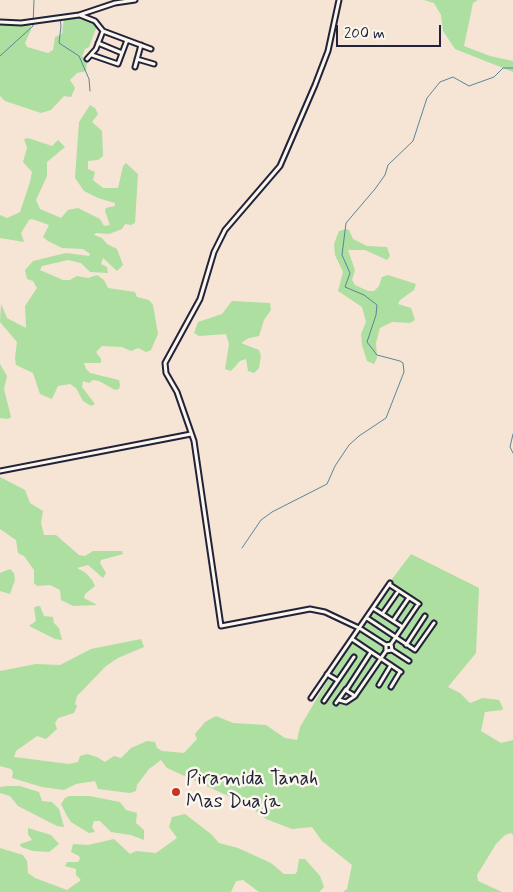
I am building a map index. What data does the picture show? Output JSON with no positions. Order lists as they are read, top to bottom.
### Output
{
  "places": ["Piramida Tanah Mas Duaja"],
  "scale_bar": "200 m"
}
